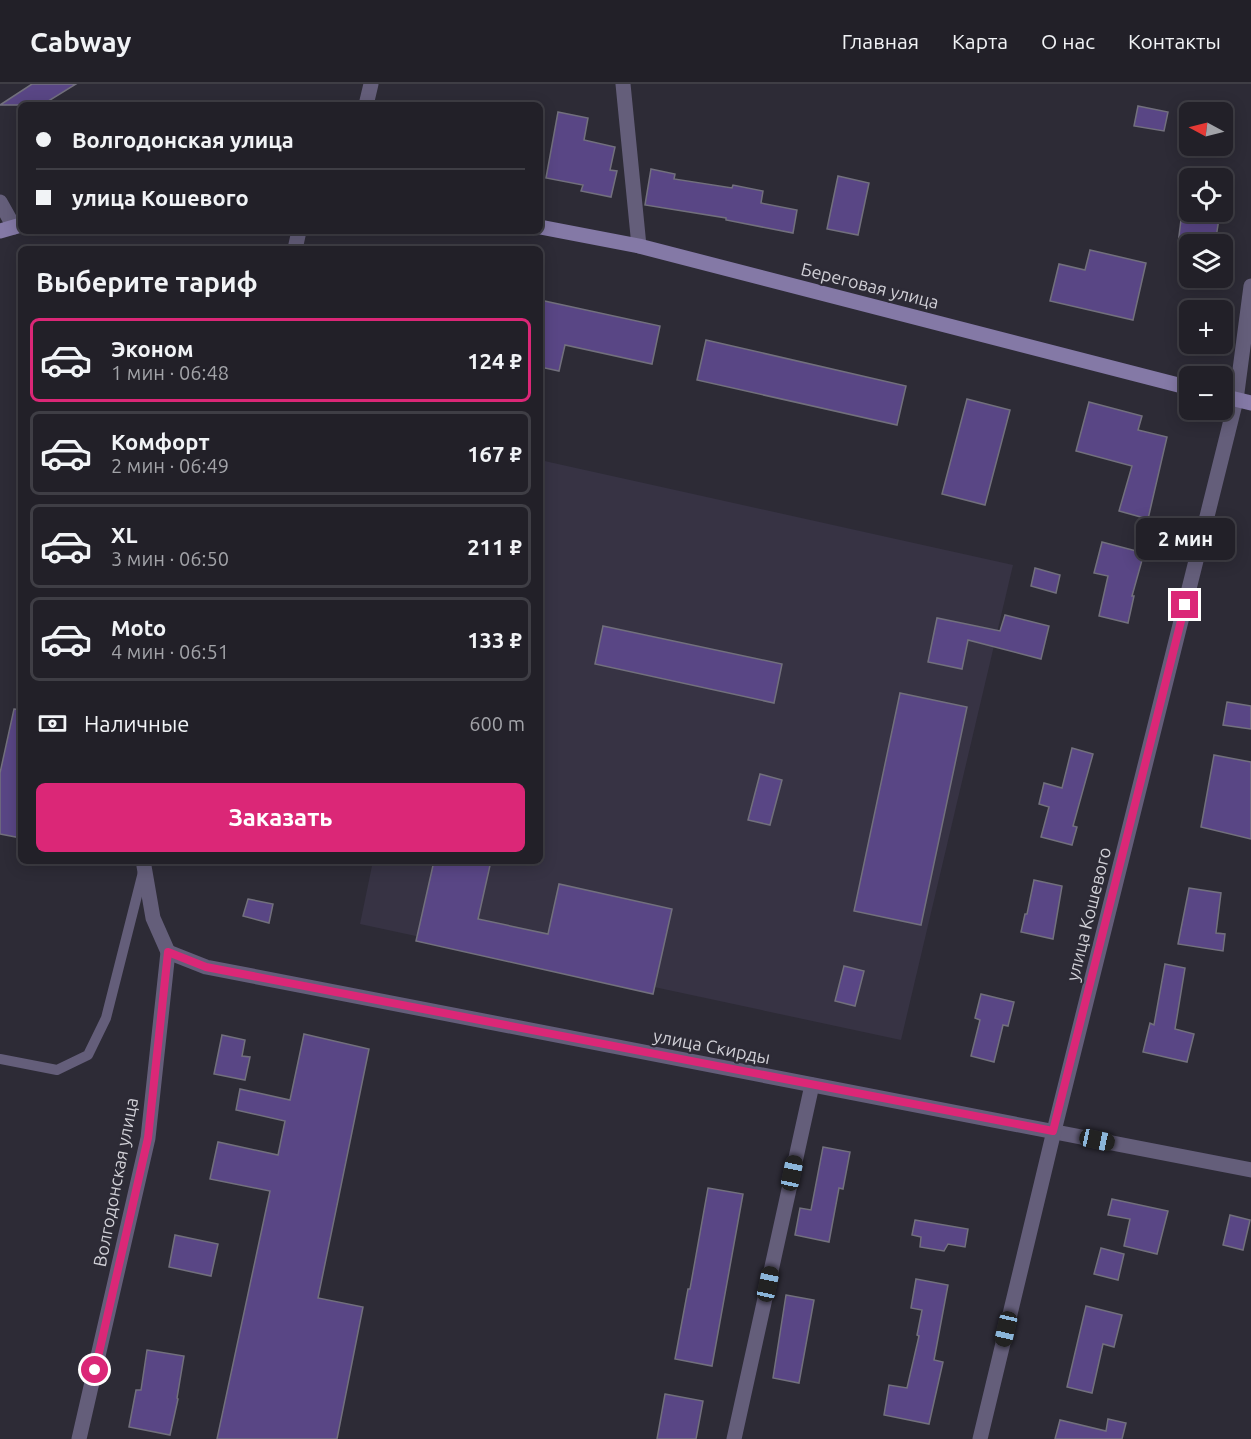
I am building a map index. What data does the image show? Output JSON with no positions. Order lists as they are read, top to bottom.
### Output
{
  "streets": {
    "main road": ["Береговая улица"],
    "street": ["улица Кошевого", "улица Скирды", "Волгодонская улица"]
  },
  "crossings": [
    ["улица Кошевого", "улица Скирды"],
    ["улица Скирды", "Волгодонская улица"]
  ],
  "north": "left",
  "page": {
    "header": "Cabway",
    "nav": [
      "Главная",
      "Карта",
      "О нас",
      "Контакты"
    ],
    "map_buttons": ["+", "−"],
    "banner": ["Волгодонская улица", "улица Кошевого"],
    "heading": "Выберите тариф",
    "list": [
      {
        "name": "Эконом",
        "note": "1 мин · 06:48",
        "value": "124 ₽"
      },
      {
        "name": "Комфорт",
        "note": "2 мин · 06:49",
        "value": "167 ₽"
      },
      {
        "name": "XL",
        "note": "3 мин · 06:50",
        "value": "211 ₽"
      },
      {
        "name": "Moto",
        "note": "4 мин · 06:51",
        "value": "133 ₽"
      }
    ],
    "bubble": "2 мин",
    "pay": ["Наличные", "600 m"],
    "buttons": "Заказать"
  }
}
